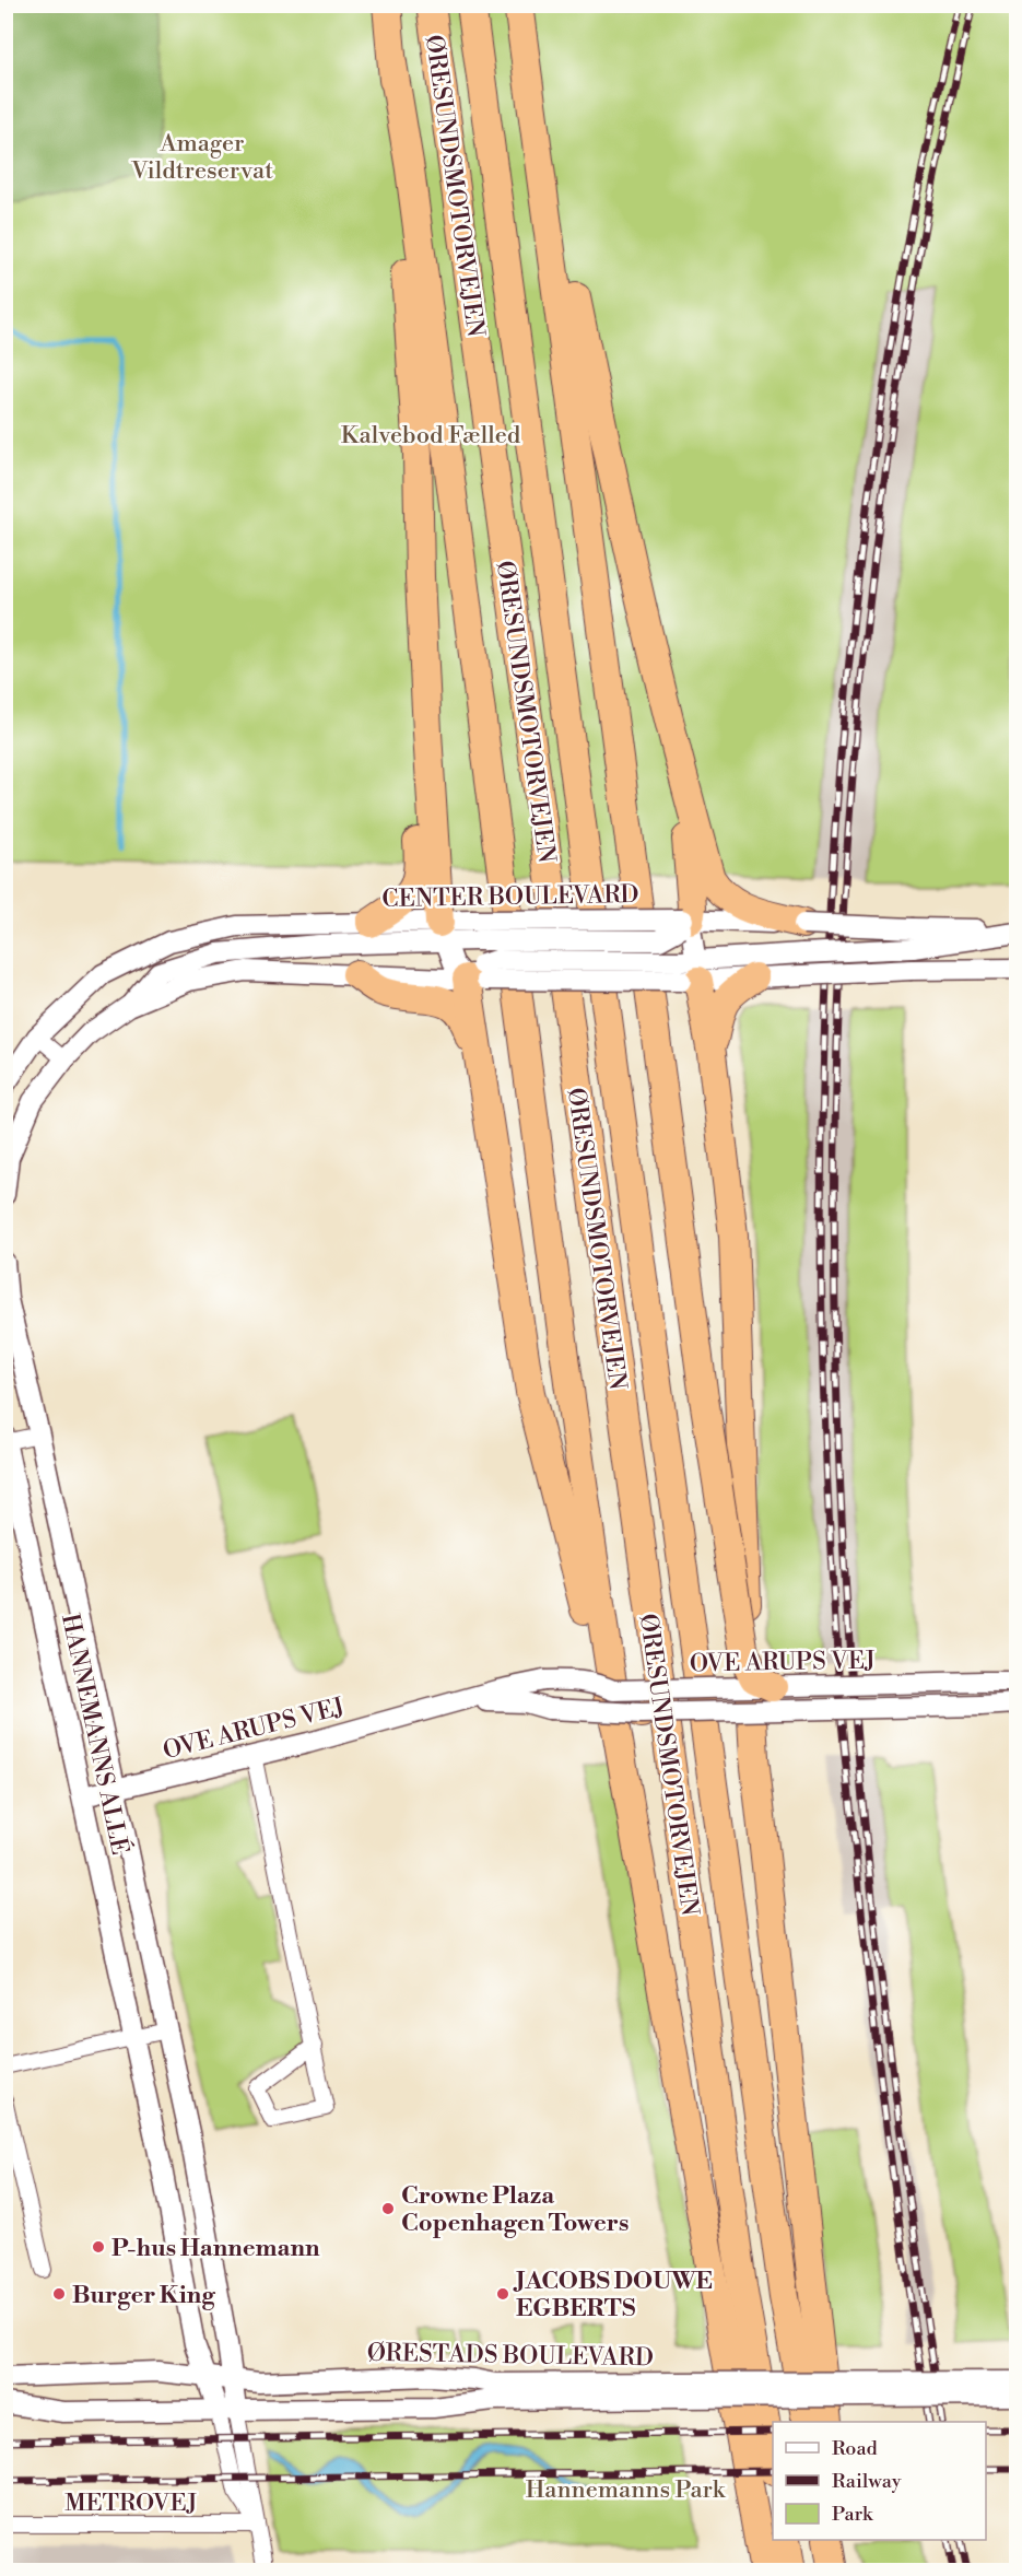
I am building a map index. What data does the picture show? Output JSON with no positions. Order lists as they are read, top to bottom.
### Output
{
  "streets": {
    "highway": ["ØRESUNDSMOTORVEJEN"],
    "street": [
      "CENTER BOULEVARD",
      "OVE ARUPS VEJ",
      "HANNEMANNS ALLÉ",
      "ØRESTADS BOULEVARD",
      "METROVEJ"
    ]
  },
  "crossings": [
    ["OVE ARUPS VEJ", "HANNEMANNS ALLÉ"],
    ["HANNEMANNS ALLÉ", "ØRESTADS BOULEVARD"],
    ["HANNEMANNS ALLÉ", "METROVEJ"]
  ],
  "parks": ["Amager Vildtreservat", "Kalvebod Fælled", "Hannemanns Park"],
  "places": [
    "Crowne Plaza Copenhagen Towers",
    "P-hus Hannemann",
    "Burger King",
    "JACOBS DOUWE EGBERTS"
  ],
  "legend": ["Road", "Railway", "Park"]
}
